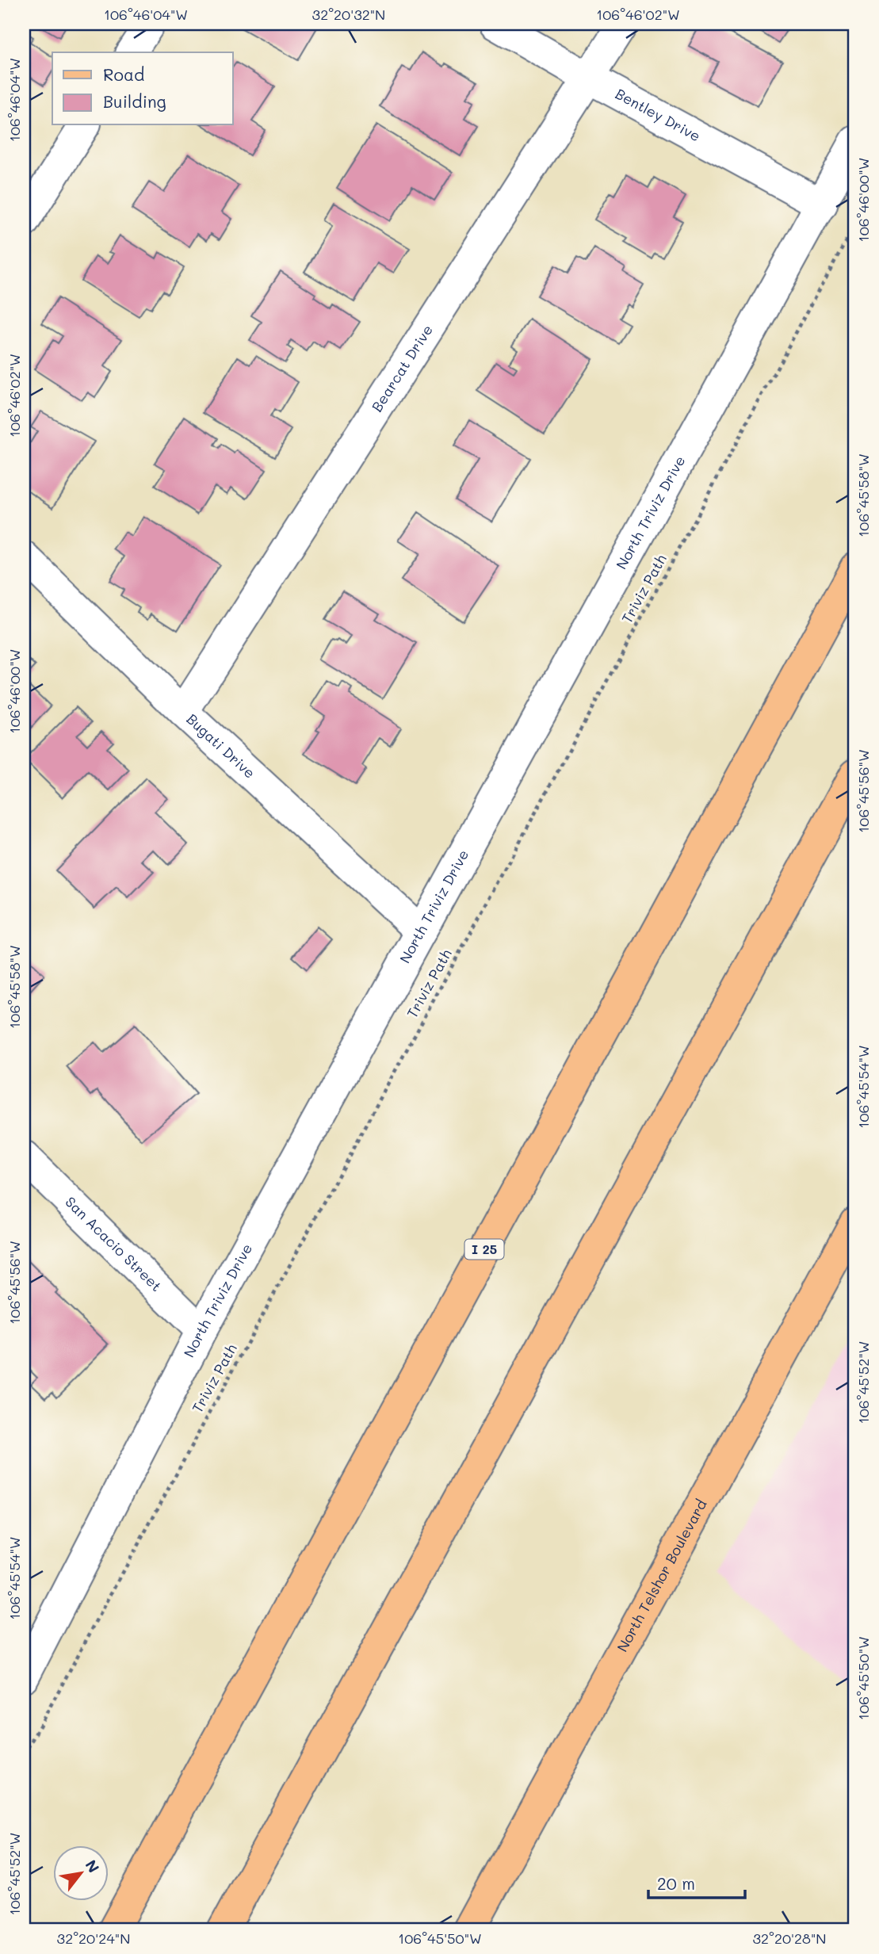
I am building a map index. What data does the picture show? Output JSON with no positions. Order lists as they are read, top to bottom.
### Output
{
  "streets": {
    "main road": ["I 25", "North Telshor Boulevard"],
    "street": [
      "Bentley Drive",
      "Bearcat Drive",
      "North Triviz Drive",
      "Bugati Drive",
      "San Acacio Street"
    ],
    "path": ["Triviz Path"]
  },
  "crossings": [
    ["Bentley Drive", "Bearcat Drive"],
    ["Bentley Drive", "North Triviz Drive"],
    ["Bearcat Drive", "Bugati Drive"],
    ["North Triviz Drive", "Bugati Drive"],
    ["North Triviz Drive", "San Acacio Street"]
  ],
  "legend": ["Road", "Building"],
  "scale_bar": "20 m",
  "north": "top right",
  "coordinates": [
    "106°46'04\"W",
    "32°20'32\"N",
    "106°46'02\"W",
    "106°46'00\"W",
    "106°45'58\"W",
    "106°45'56\"W",
    "106°45'54\"W",
    "106°45'52\"W",
    "106°45'50\"W",
    "32°20'24\"N",
    "32°20'28\"N"
  ]
}
